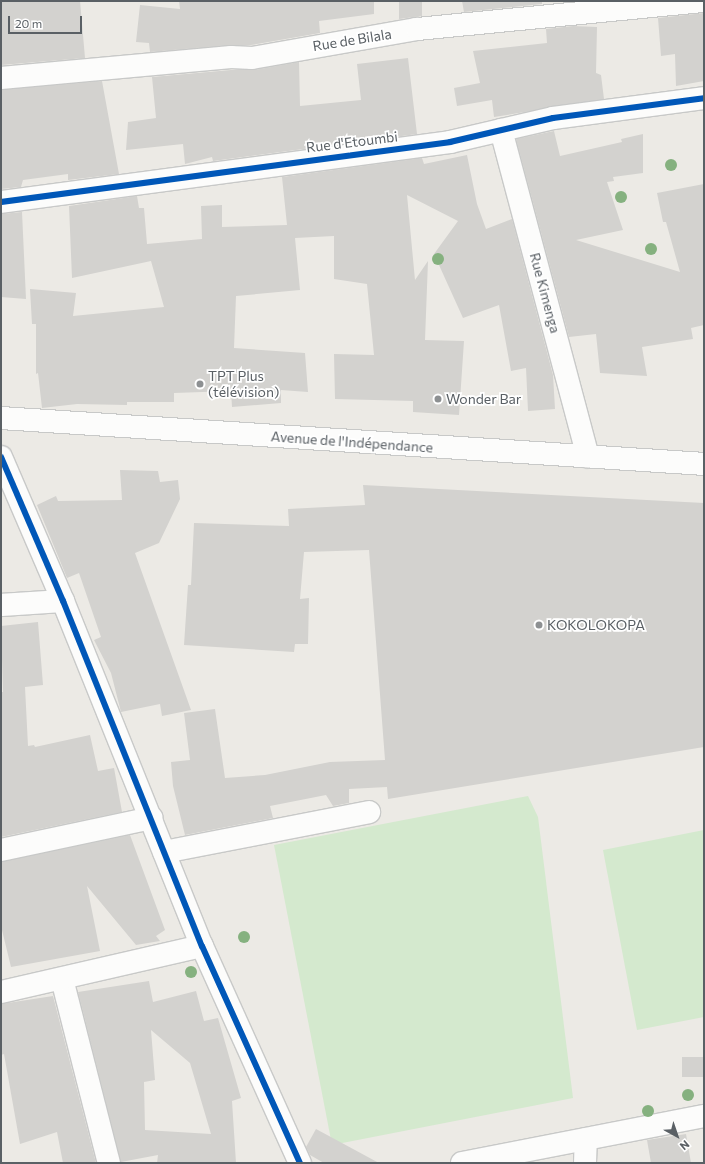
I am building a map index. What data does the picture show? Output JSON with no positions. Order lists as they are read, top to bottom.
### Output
{
  "streets": {
    "street": [
      "Rue de Bilala",
      "Rue d'Etoumbi",
      "Rue Kimenga",
      "Avenue de l'Indépendance"
    ]
  },
  "crossings": [
    ["Rue d'Etoumbi", "Rue Kimenga"],
    ["Rue Kimenga", "Avenue de l'Indépendance"]
  ],
  "places": ["TPT Plus (télévision)", "Wonder Bar", "KOKOLOKOPA"],
  "scale_bar": "20 m",
  "north": "bottom right"
}
